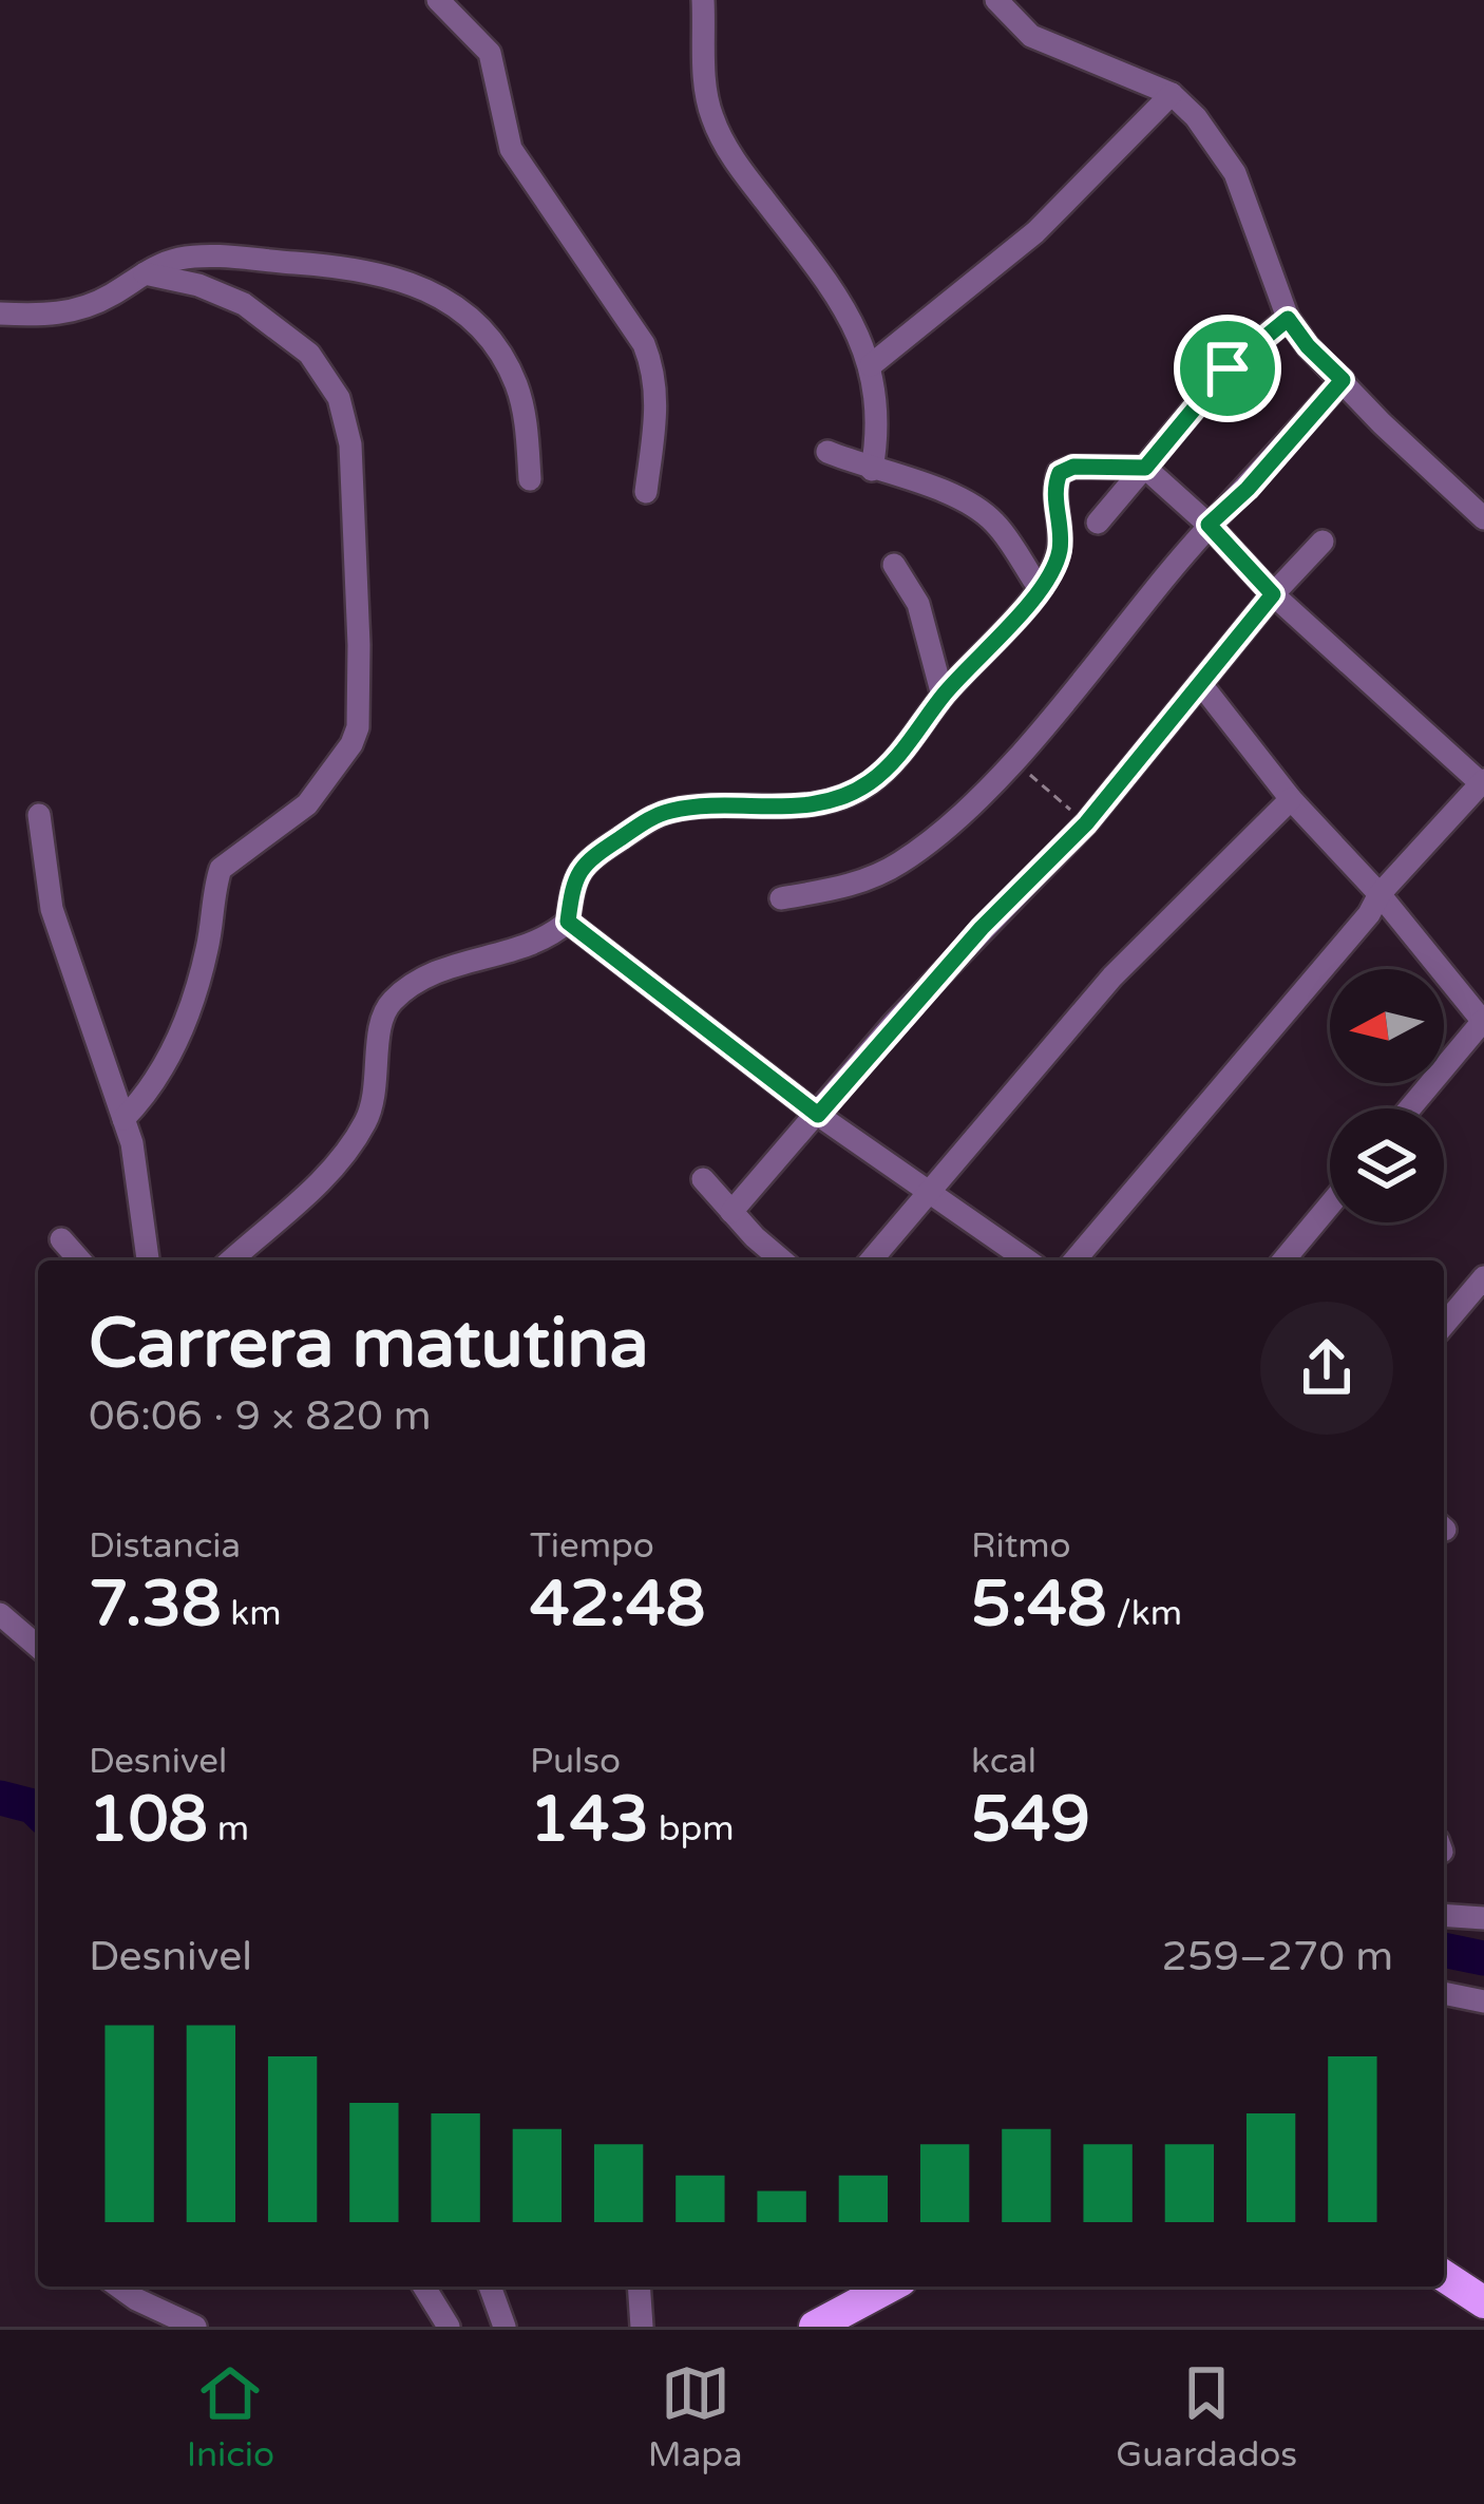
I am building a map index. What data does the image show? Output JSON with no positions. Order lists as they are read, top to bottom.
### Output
{
  "north": "left",
  "page": {
    "heading": ["Carrera matutina", "06:06 · 9 × 820 m"],
    "stats": [
      ["Distancia", "7.38 km"],
      ["Tiempo", "42:48"],
      ["Ritmo", "5:48 /km"],
      ["Desnivel", "108 m"],
      ["Pulso", "143 bpm"],
      ["kcal", "549"]
    ],
    "chart": ["Desnivel", "259–270 m"],
    "tabs": ["Inicio", "Mapa", "Guardados"]
  }
}
